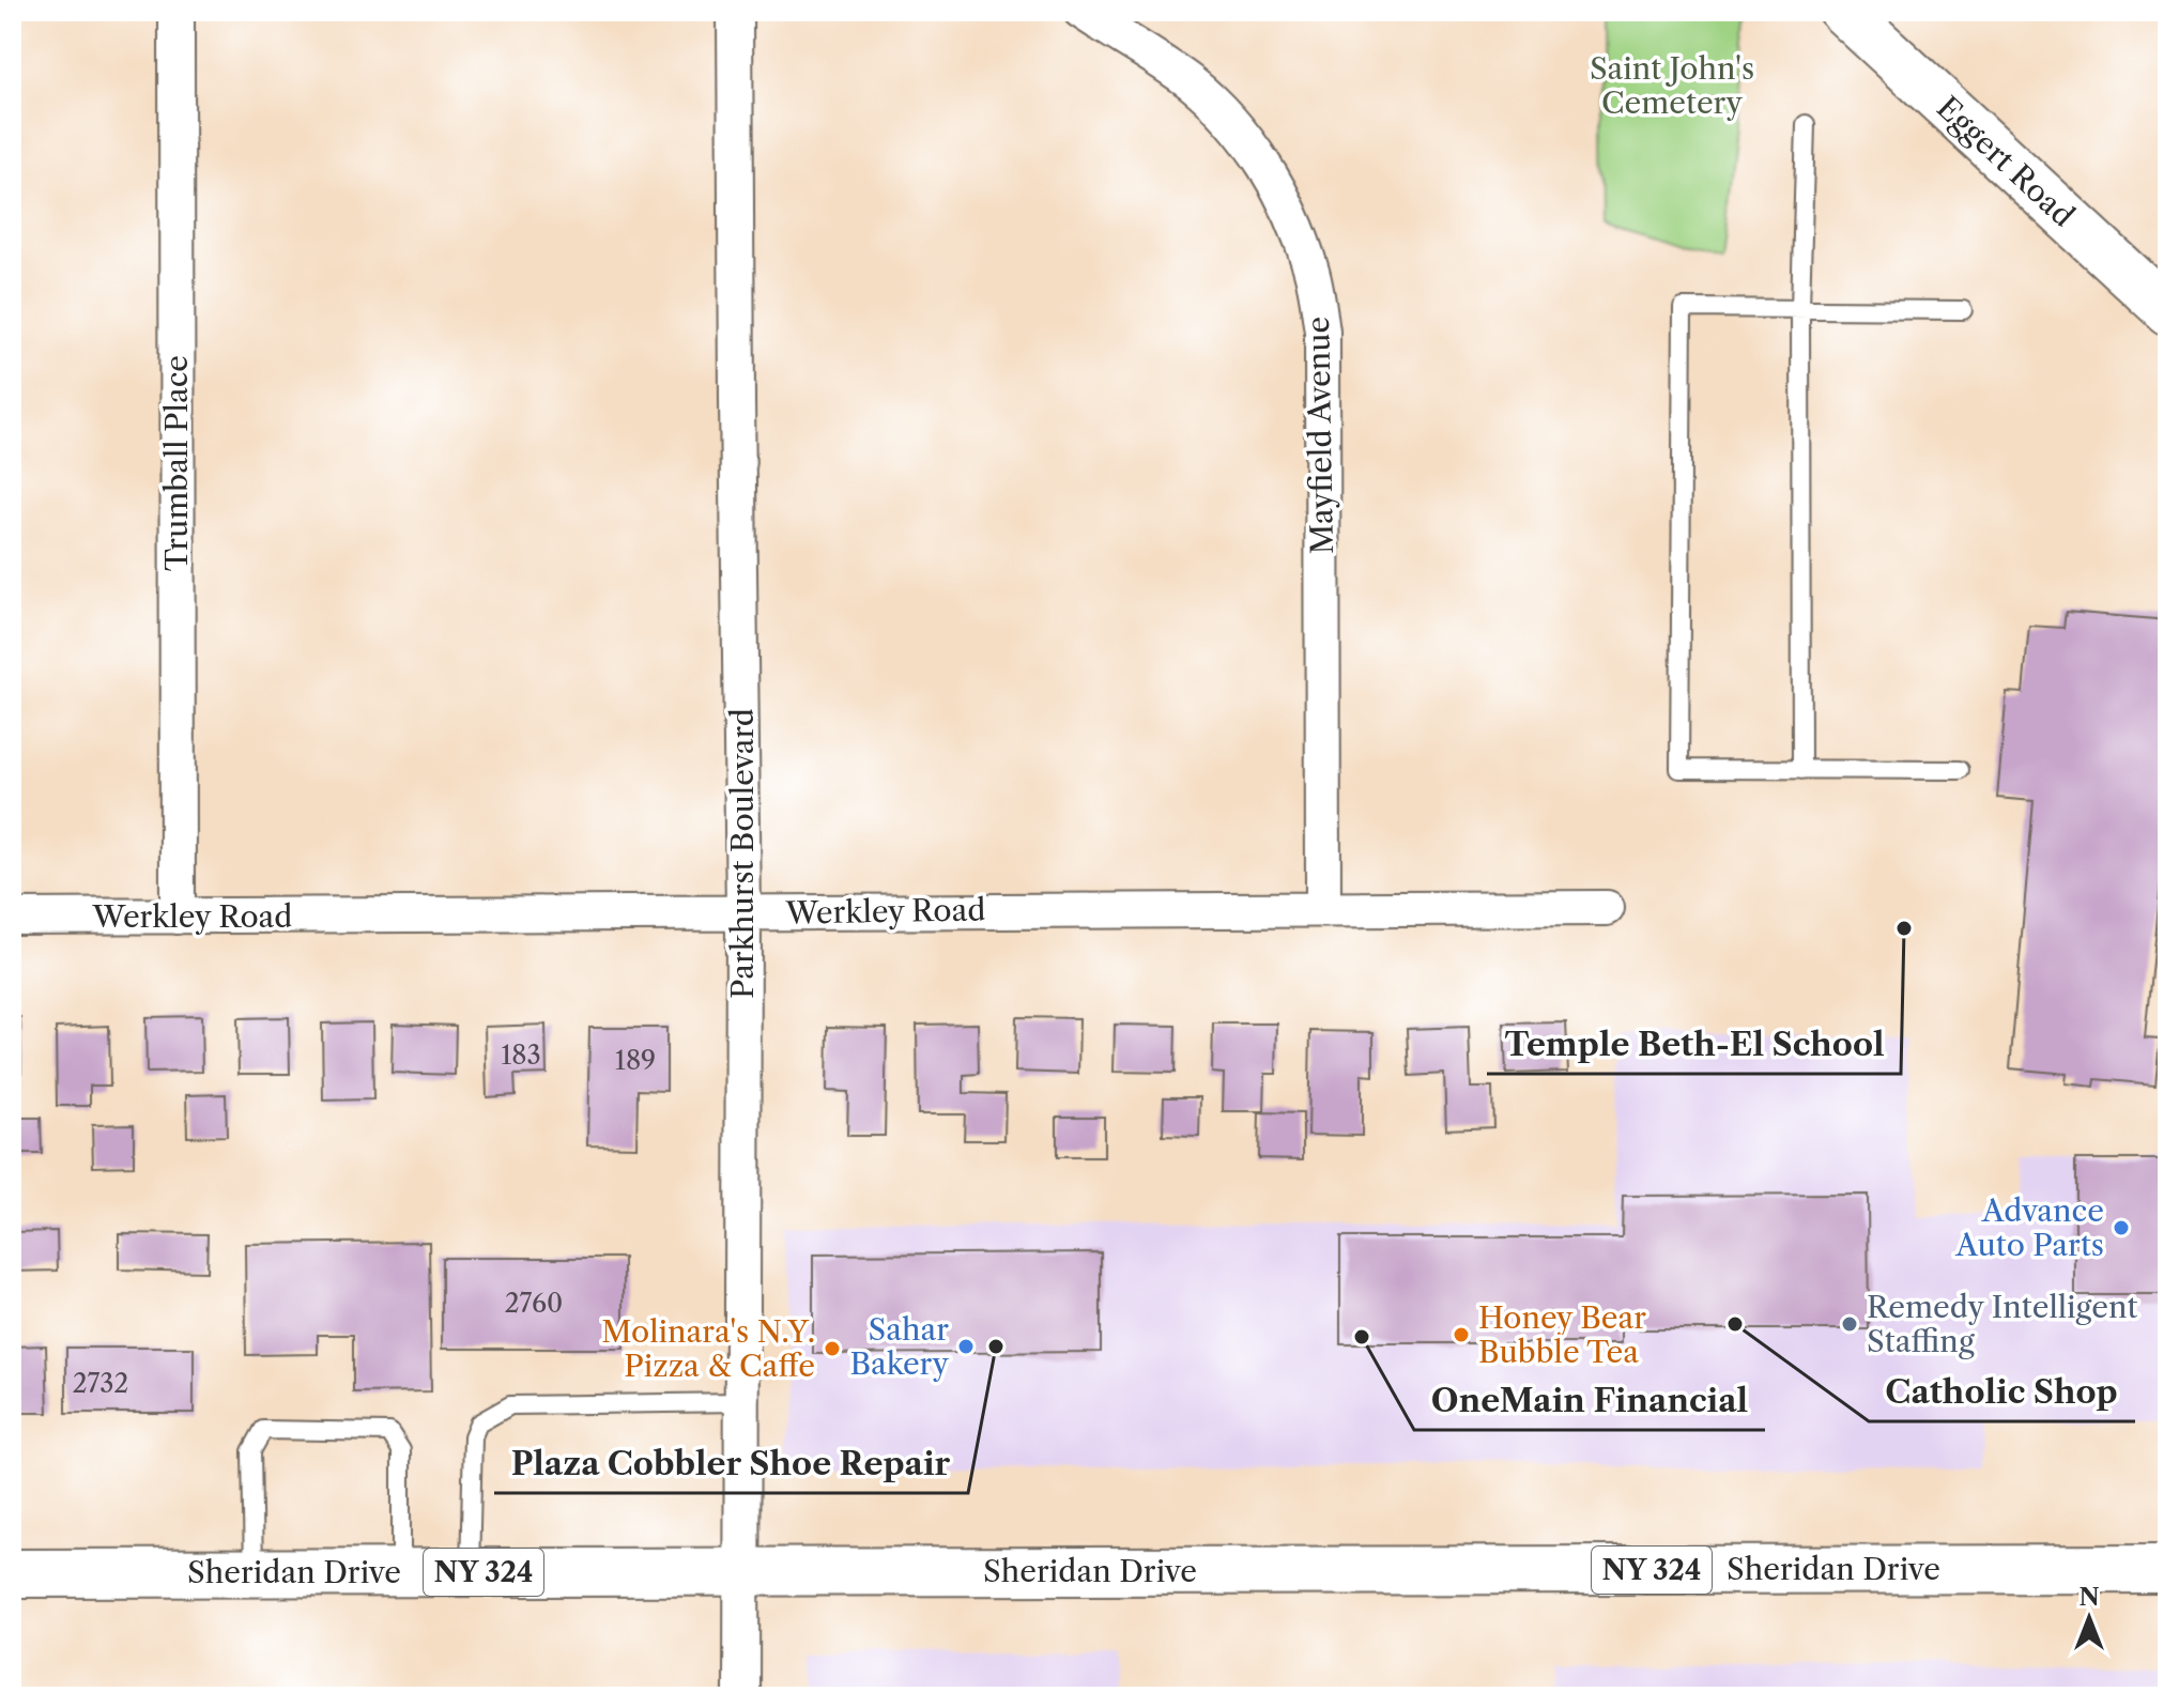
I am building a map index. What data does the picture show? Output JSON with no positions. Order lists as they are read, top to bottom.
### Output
{
  "streets": {
    "main road": ["Eggert Road", "Sheridan Drive", "NY 324"],
    "street": [
      "Mayfield Avenue",
      "Trumball Place",
      "Parkhurst Boulevard",
      "Werkley Road"
    ]
  },
  "crossings": [
    ["Mayfield Avenue", "Werkley Road"],
    ["Trumball Place", "Werkley Road"],
    ["Parkhurst Boulevard", "Werkley Road"],
    ["Parkhurst Boulevard", "Sheridan Drive"]
  ],
  "parks": ["Saint John's Cemetery"],
  "places": [
    "Temple Beth-El School",
    "Advance Auto Parts",
    "Catholic Shop",
    "Remedy Intelligent Staffing",
    "Honey Bear Bubble Tea",
    "OneMain Financial",
    "Sahar Bakery",
    "Plaza Cobbler Shoe Repair",
    "Molinara's N.Y. Pizza & Caffe"
  ],
  "house_numbers": [
    "183",
    "189",
    "2760",
    "2732"
  ],
  "north": "top"
}
